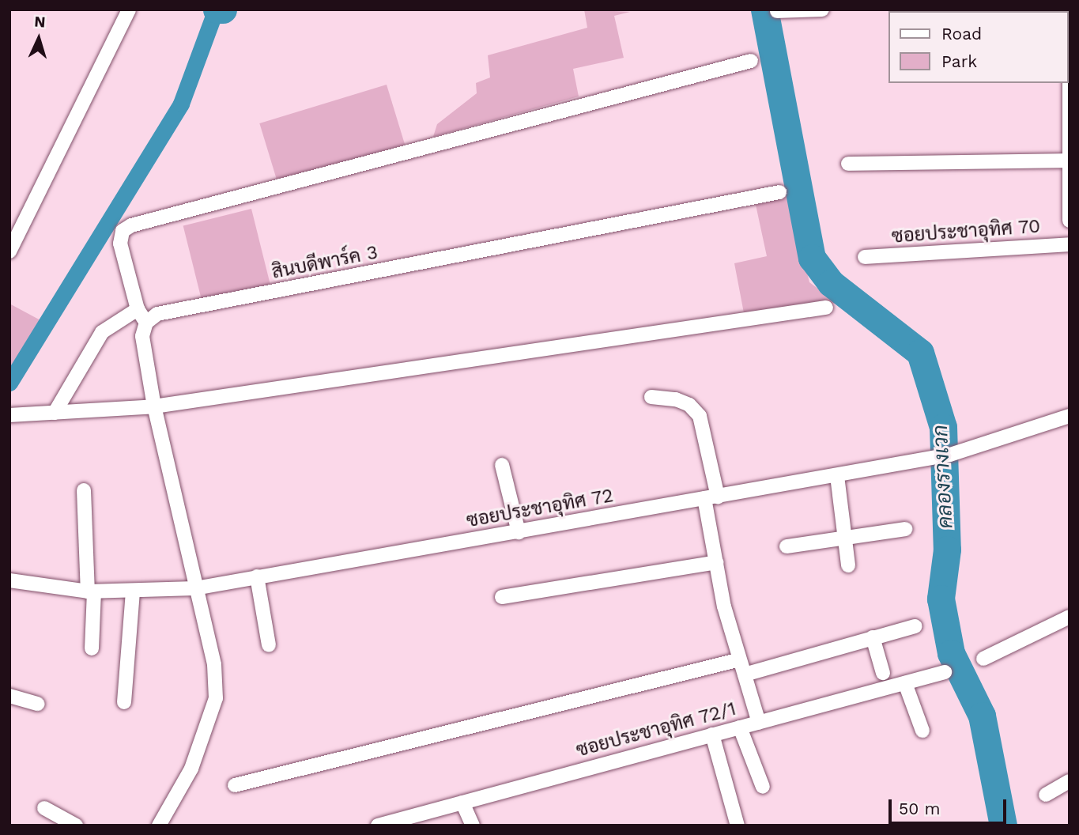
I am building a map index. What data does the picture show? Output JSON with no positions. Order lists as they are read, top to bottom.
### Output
{
  "streets": {
    "street": [
      "ซอยประชาอุทิศ 70",
      "สินบดีพาร์ค 3",
      "ซอยประชาอุทิศ 72",
      "ซอยประชาอุทิศ 72/1"
    ]
  },
  "water": ["คลองรางเวก"],
  "legend": ["Road", "Park"],
  "scale_bar": "50 m",
  "north": "top"
}
